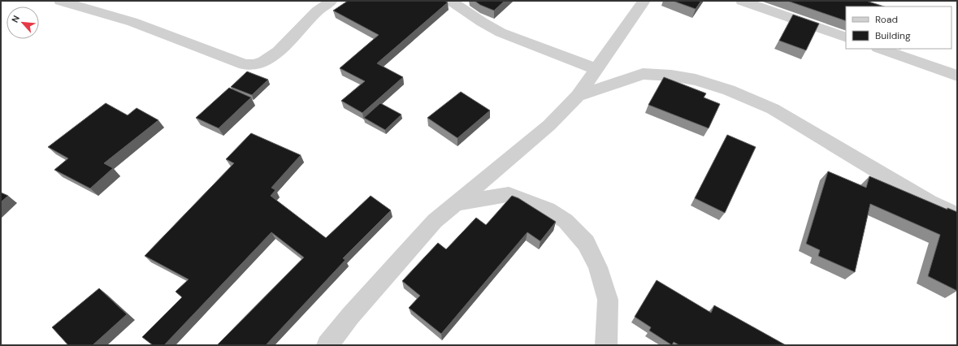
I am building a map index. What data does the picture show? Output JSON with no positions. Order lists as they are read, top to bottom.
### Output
{
  "legend": ["Road", "Building"],
  "north": "top left"
}
